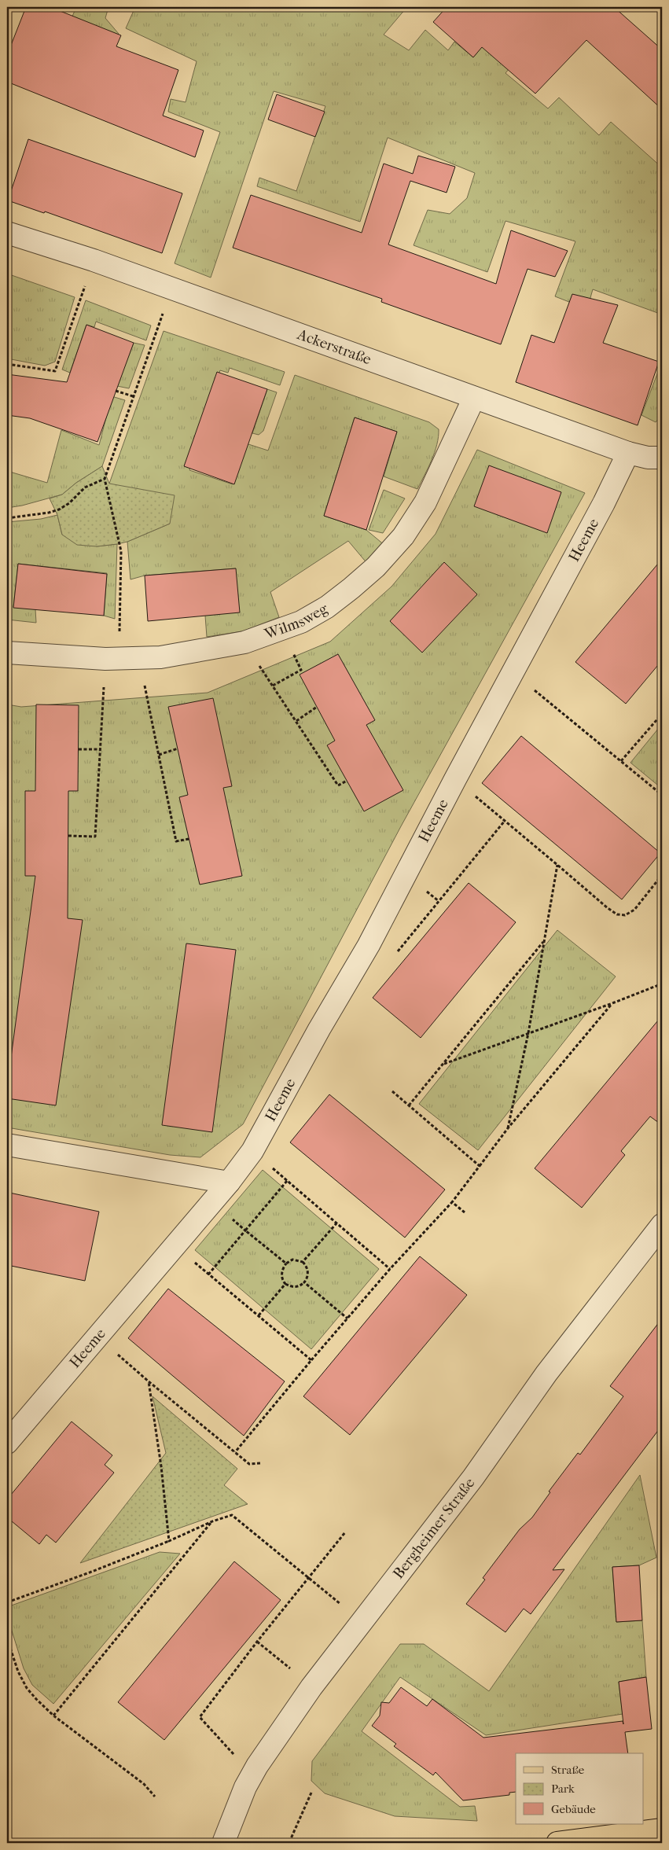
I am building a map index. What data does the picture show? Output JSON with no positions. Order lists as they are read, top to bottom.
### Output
{
  "streets": {
    "street": [
      "Ackerstraße",
      "Heeme",
      "Wilmsweg",
      "Bergheimer Straße"
    ]
  },
  "crossings": [
    ["Ackerstraße", "Heeme"],
    ["Ackerstraße", "Wilmsweg"]
  ],
  "legend": ["Straße", "Park", "Gebäude"]
}
